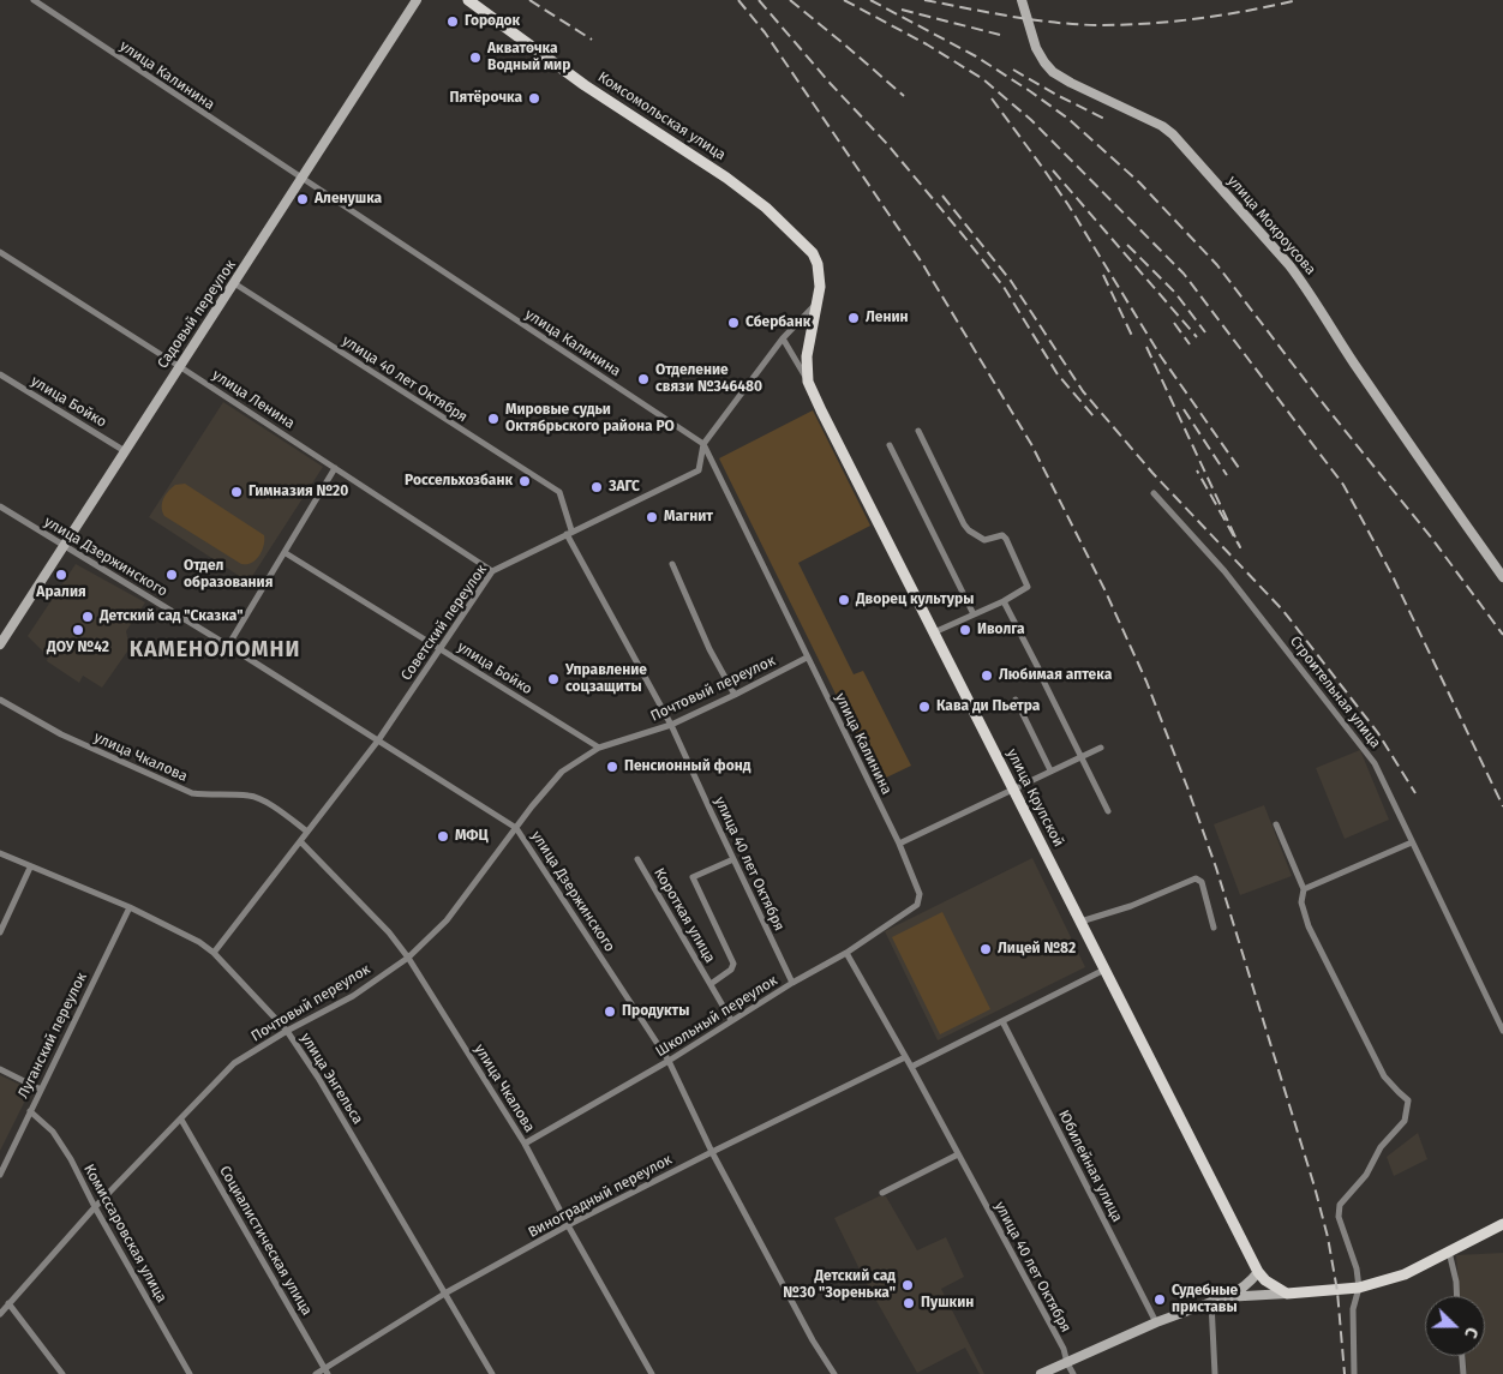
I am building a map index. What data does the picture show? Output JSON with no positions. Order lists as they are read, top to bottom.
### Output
{
  "streets": {
    "main road": ["Комсомольская улица", "улица Крупской"],
    "street": [
      "улица Калинина",
      "улица Мокроусова",
      "Садовый переулок",
      "улица 40 лет Октября",
      "улица Ленина",
      "улица Бойко",
      "улица Дзержинского",
      "Советский переулок",
      "Почтовый переулок",
      "Строительная улица",
      "улица Чкалова",
      "Короткая улица",
      "Школьный переулок",
      "Луганский переулок",
      "улица Энгельса",
      "Юбилейная улица",
      "Виноградный переулок",
      "Комиссаровская улица",
      "Социалистическая улица"
    ]
  },
  "crossings": [
    ["улица Калинина", "Садовый переулок"],
    ["улица Калинина", "Советский переулок"],
    ["улица Калинина", "Почтовый переулок"],
    ["улица Калинина", "Школьный переулок"],
    ["Комсомольская улица", "улица Крупской"],
    ["Садовый переулок", "улица 40 лет Октября"],
    ["Садовый переулок", "улица Ленина"],
    ["Садовый переулок", "улица Бойко"],
    ["Садовый переулок", "улица Дзержинского"],
    ["улица 40 лет Октября", "Советский переулок"],
    ["улица 40 лет Октября", "Почтовый переулок"],
    ["улица 40 лет Октября", "Короткая улица"],
    ["улица 40 лет Октября", "Школьный переулок"],
    ["улица 40 лет Октября", "Виноградный переулок"],
    ["улица Ленина", "Советский переулок"],
    ["улица Бойко", "Советский переулок"],
    ["улица Бойко", "Почтовый переулок"],
    ["улица Дзержинского", "Советский переулок"],
    ["улица Дзержинского", "Почтовый переулок"],
    ["улица Дзержинского", "Школьный переулок"],
    ["улица Дзержинского", "Виноградный переулок"],
    ["Советский переулок", "улица Чкалова"],
    ["Советский переулок", "улица Крупской"],
    ["Советский переулок", "улица Энгельса"],
    ["Почтовый переулок", "улица Чкалова"],
    ["Почтовый переулок", "улица Энгельса"],
    ["Почтовый переулок", "Комиссаровская улица"],
    ["Почтовый переулок", "Социалистическая улица"],
    ["улица Чкалова", "Школьный переулок"],
    ["улица Чкалова", "Виноградный переулок"],
    ["Короткая улица", "Школьный переулок"],
    ["Луганский переулок", "улица Энгельса"],
    ["Луганский переулок", "Комиссаровская улица"],
    ["улица Энгельса", "Виноградный переулок"],
    ["Виноградный переулок", "Социалистическая улица"]
  ],
  "districts": ["КАМЕНОЛОМНИ"],
  "places": [
    "Городок",
    "Акваточка Водный мир",
    "Пятёрочка",
    "Аленушка",
    "Ленин",
    "Сбербанк",
    "Отделение связи №346480",
    "Мировые судьи Октябрьского района РО",
    "Россельхозбанк",
    "ЗАГС",
    "Гимназия №20",
    "Магнит",
    "Аралия",
    "Отдел образования",
    "Дворец культуры",
    "Детский сад \"Сказка\"",
    "ДОУ №42",
    "Иволга",
    "Любимая аптека",
    "Управление соцзащиты",
    "Кава ди Пьетра",
    "Пенсионный фонд",
    "МФЦ",
    "Лицей №82",
    "Продукты",
    "Детский сад №30 \"Зоренька\"",
    "Судебные приставы",
    "Пушкин"
  ],
  "north": "right"
}
